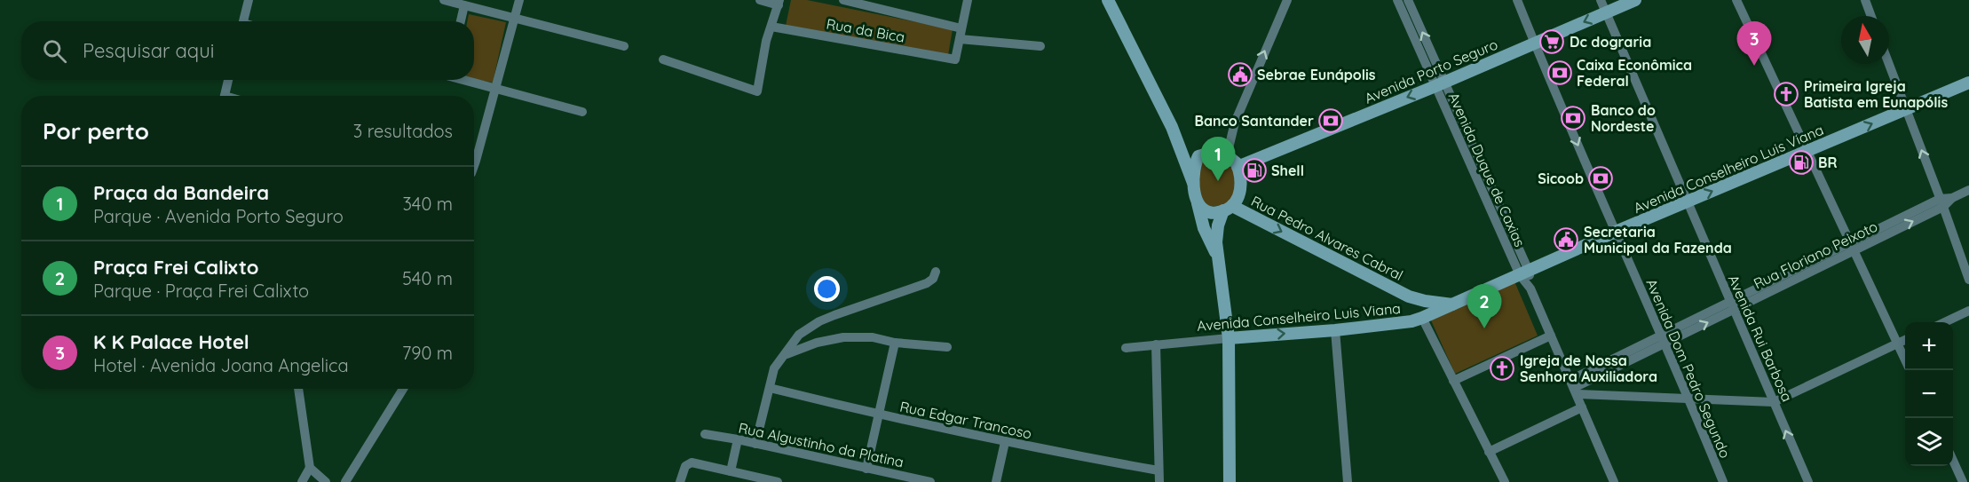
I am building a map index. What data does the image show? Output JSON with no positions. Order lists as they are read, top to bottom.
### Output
{
  "streets": {
    "main road": ["Avenida Porto Seguro", "Avenida Conselheiro Luis Viana", "Rua Pedro Alvares Cabral"],
    "street": [
      "Rua da Bica",
      "Avenida Duque de Caxias",
      "Rua Floriano Peixoto",
      "Avenida Rui Barbosa",
      "Avenida Dom Pedro Segundo",
      "Rua Edgar Trancoso",
      "Rua Algustinho da Platina"
    ]
  },
  "crossings": [
    ["Avenida Porto Seguro", "Avenida Duque de Caxias"],
    ["Avenida Porto Seguro", "Rua Pedro Alvares Cabral"],
    ["Avenida Porto Seguro", "Avenida Rui Barbosa"],
    ["Avenida Porto Seguro", "Avenida Dom Pedro Segundo"],
    ["Avenida Conselheiro Luis Viana", "Avenida Duque de Caxias"],
    ["Avenida Conselheiro Luis Viana", "Rua Pedro Alvares Cabral"],
    ["Avenida Conselheiro Luis Viana", "Avenida Rui Barbosa"],
    ["Avenida Conselheiro Luis Viana", "Avenida Dom Pedro Segundo"],
    ["Avenida Duque de Caxias", "Rua Floriano Peixoto"],
    ["Rua Floriano Peixoto", "Avenida Rui Barbosa"],
    ["Rua Floriano Peixoto", "Avenida Dom Pedro Segundo"]
  ],
  "one_way": [
    "Avenida Porto Seguro",
    "Avenida Conselheiro Luis Viana",
    "Rua Pedro Alvares Cabral",
    "Avenida Dom Pedro Segundo"
  ],
  "places": {
    "supermarket": ["Dc dograria"],
    "bank": [
      "Caixa Econômica Federal",
      "Banco do Nordeste",
      "Banco Santander",
      "Sicoob"
    ],
    "public building": ["Sebrae Eunápolis", "Secretaria Municipal da Fazenda"],
    "church": ["Primeira Igreja Batista em Eunapólis", "Igreja de Nossa Senhora Auxiliadora"],
    "fuel station": ["BR", "Shell"]
  },
  "north": "top",
  "page": {
    "pins": ["3", "1", "2"],
    "search": "Pesquisar aqui",
    "heading": ["Por perto", "3 resultados"],
    "list": [
      {
        "mark": "1",
        "name": "Praça da Bandeira",
        "note": "Parque · Avenida Porto Seguro",
        "value": "340 m"
      },
      {
        "mark": "2",
        "name": "Praça Frei Calixto",
        "note": "Parque · Praça Frei Calixto",
        "value": "540 m"
      },
      {
        "mark": "3",
        "name": "K K Palace Hotel",
        "note": "Hotel · Avenida Joana Angelica",
        "value": "790 m"
      }
    ],
    "map_buttons": ["+", "−"]
  }
}
